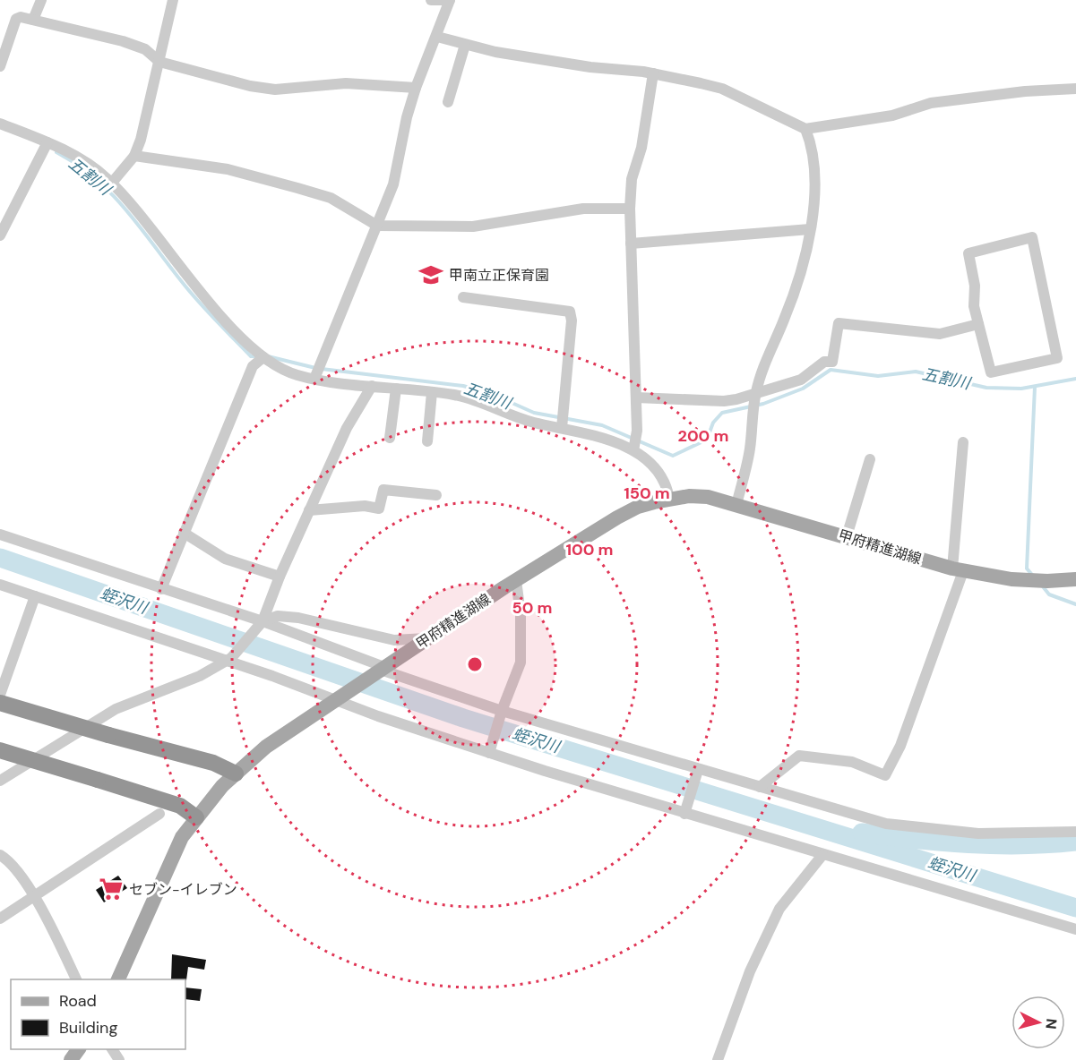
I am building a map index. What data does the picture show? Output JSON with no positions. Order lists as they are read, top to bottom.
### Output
{
  "streets": {
    "main road": ["甲府精進湖線"]
  },
  "water": ["五割川", "蛭沢川"],
  "places": {
    "school or university": ["甲南立正保育園"],
    "supermarket": ["セブン-イレブン"]
  },
  "legend": ["Road", "Building"],
  "north": "right",
  "rings": [
    "200 m",
    "150 m",
    "100 m",
    "50 m"
  ]
}
